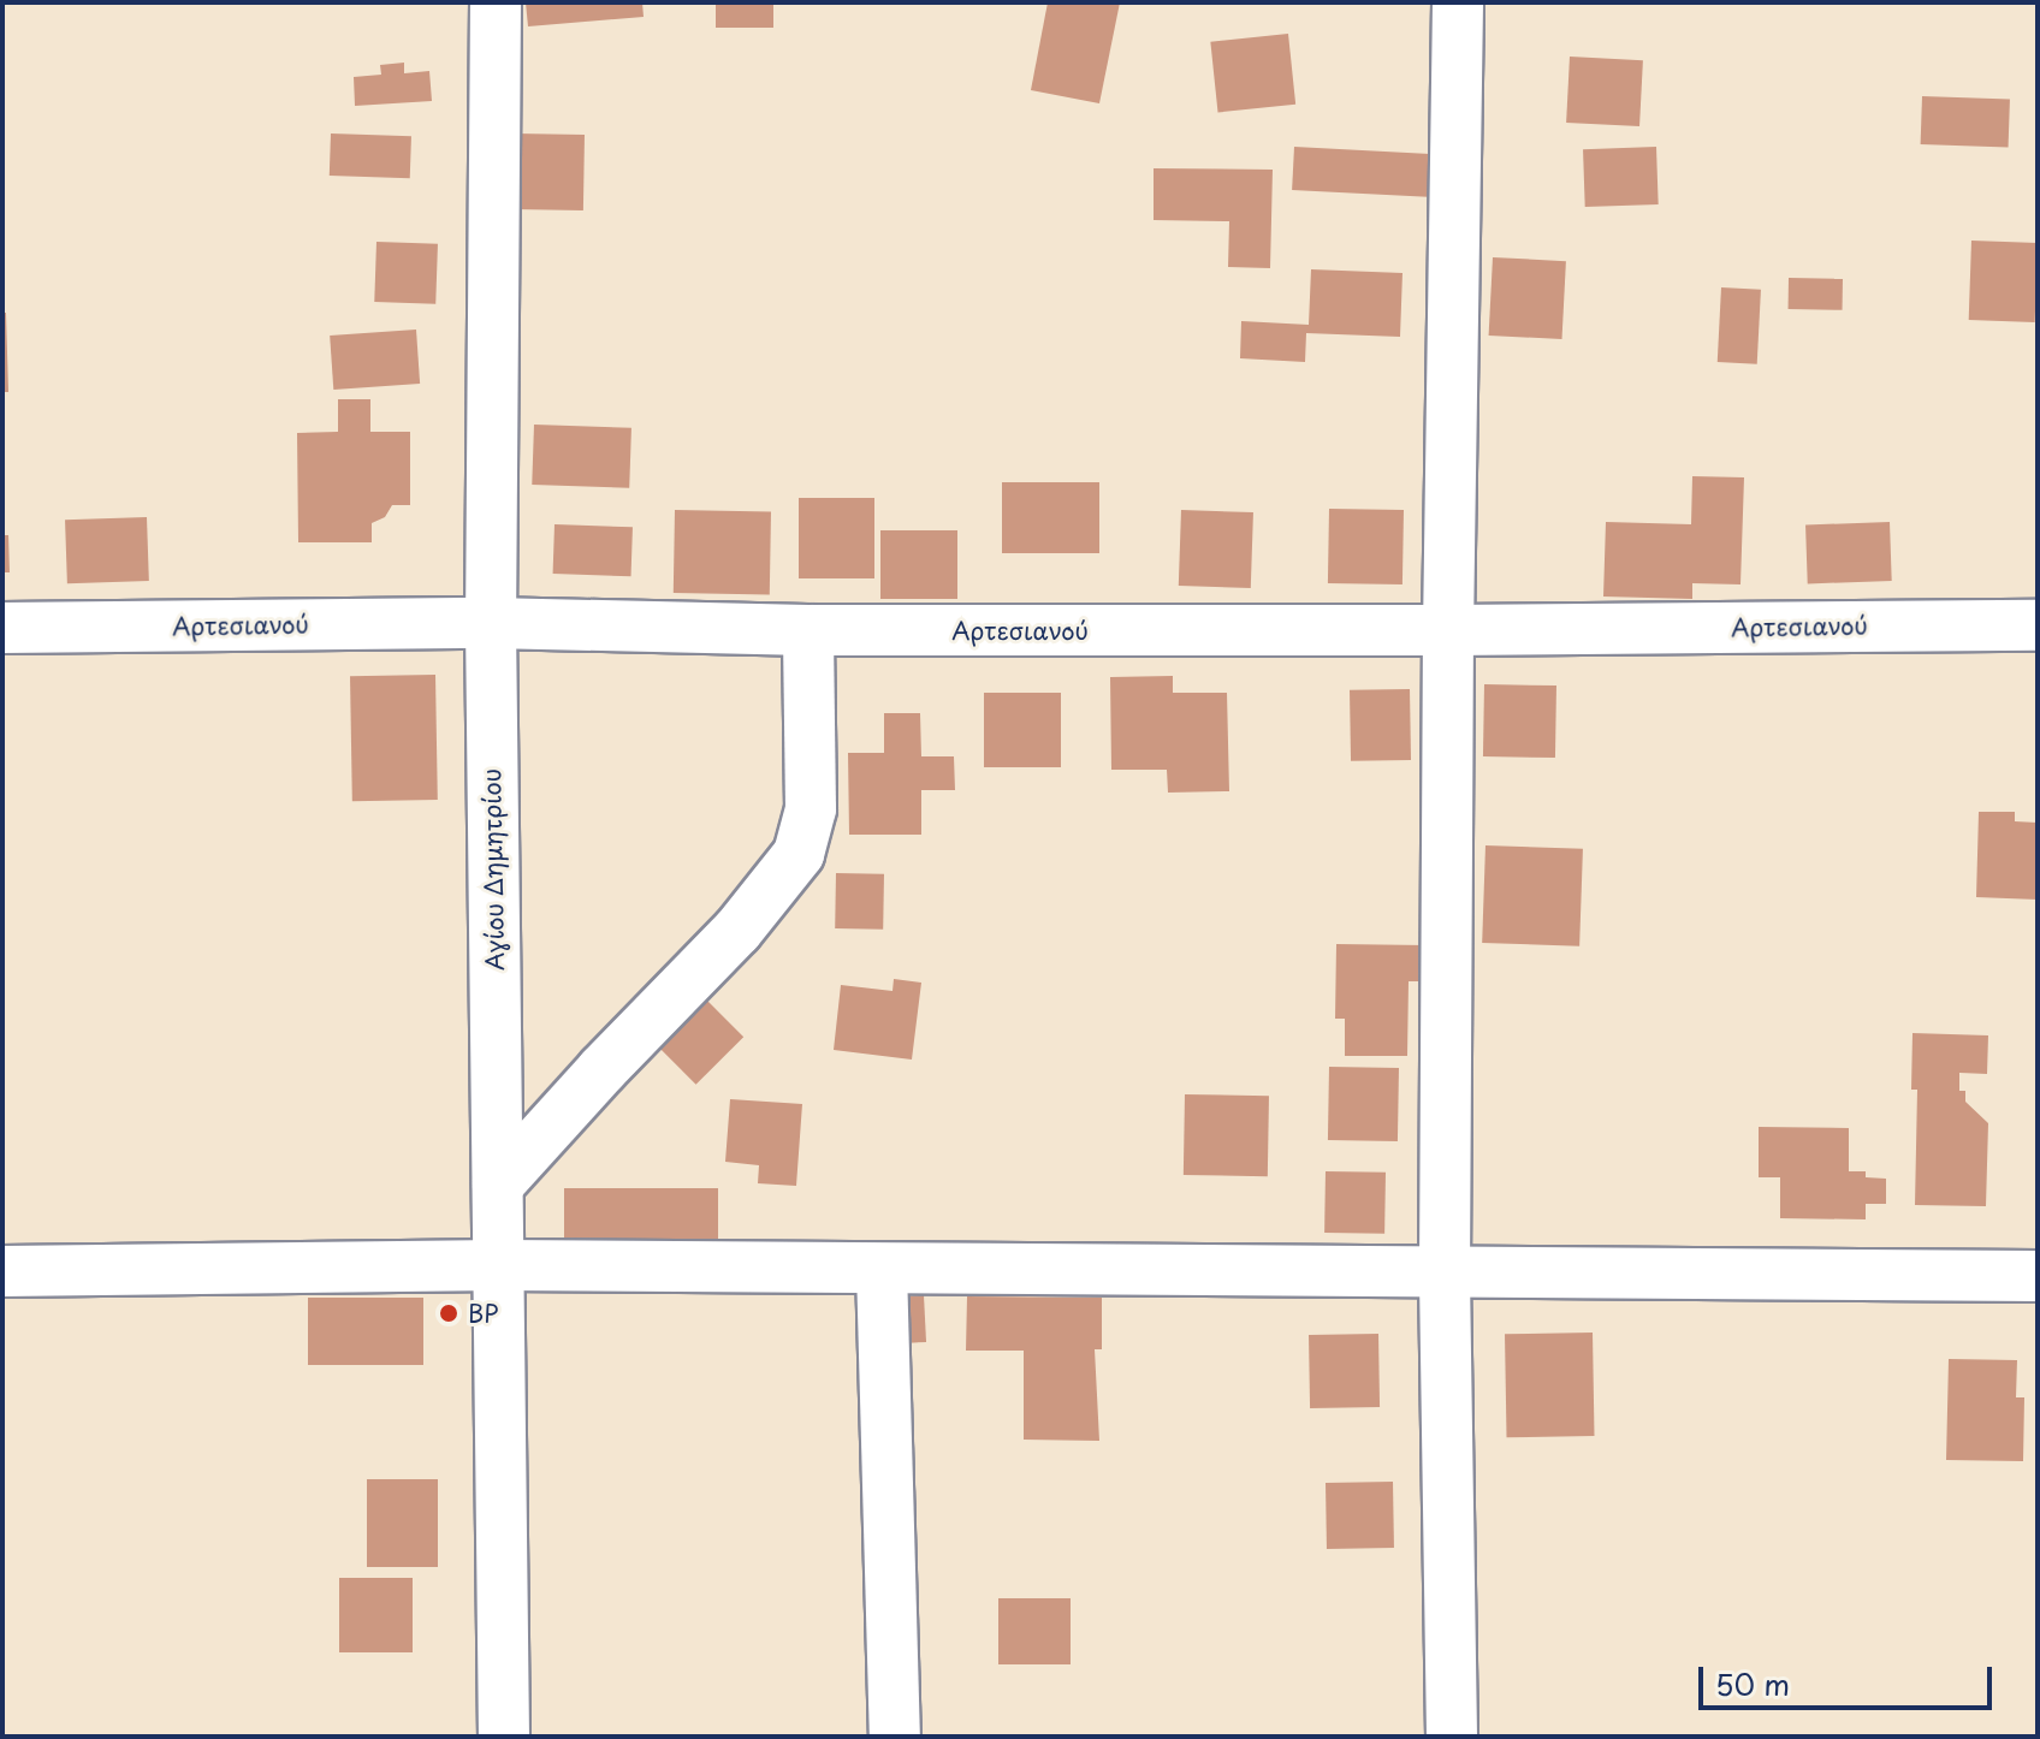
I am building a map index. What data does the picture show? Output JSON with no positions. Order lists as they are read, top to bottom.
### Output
{
  "streets": {
    "street": ["Αρτεσιανού", "Αγίου Δημητρίου"]
  },
  "crossings": [
    ["Αρτεσιανού", "Αγίου Δημητρίου"]
  ],
  "places": ["BP"],
  "scale_bar": "50 m"
}
